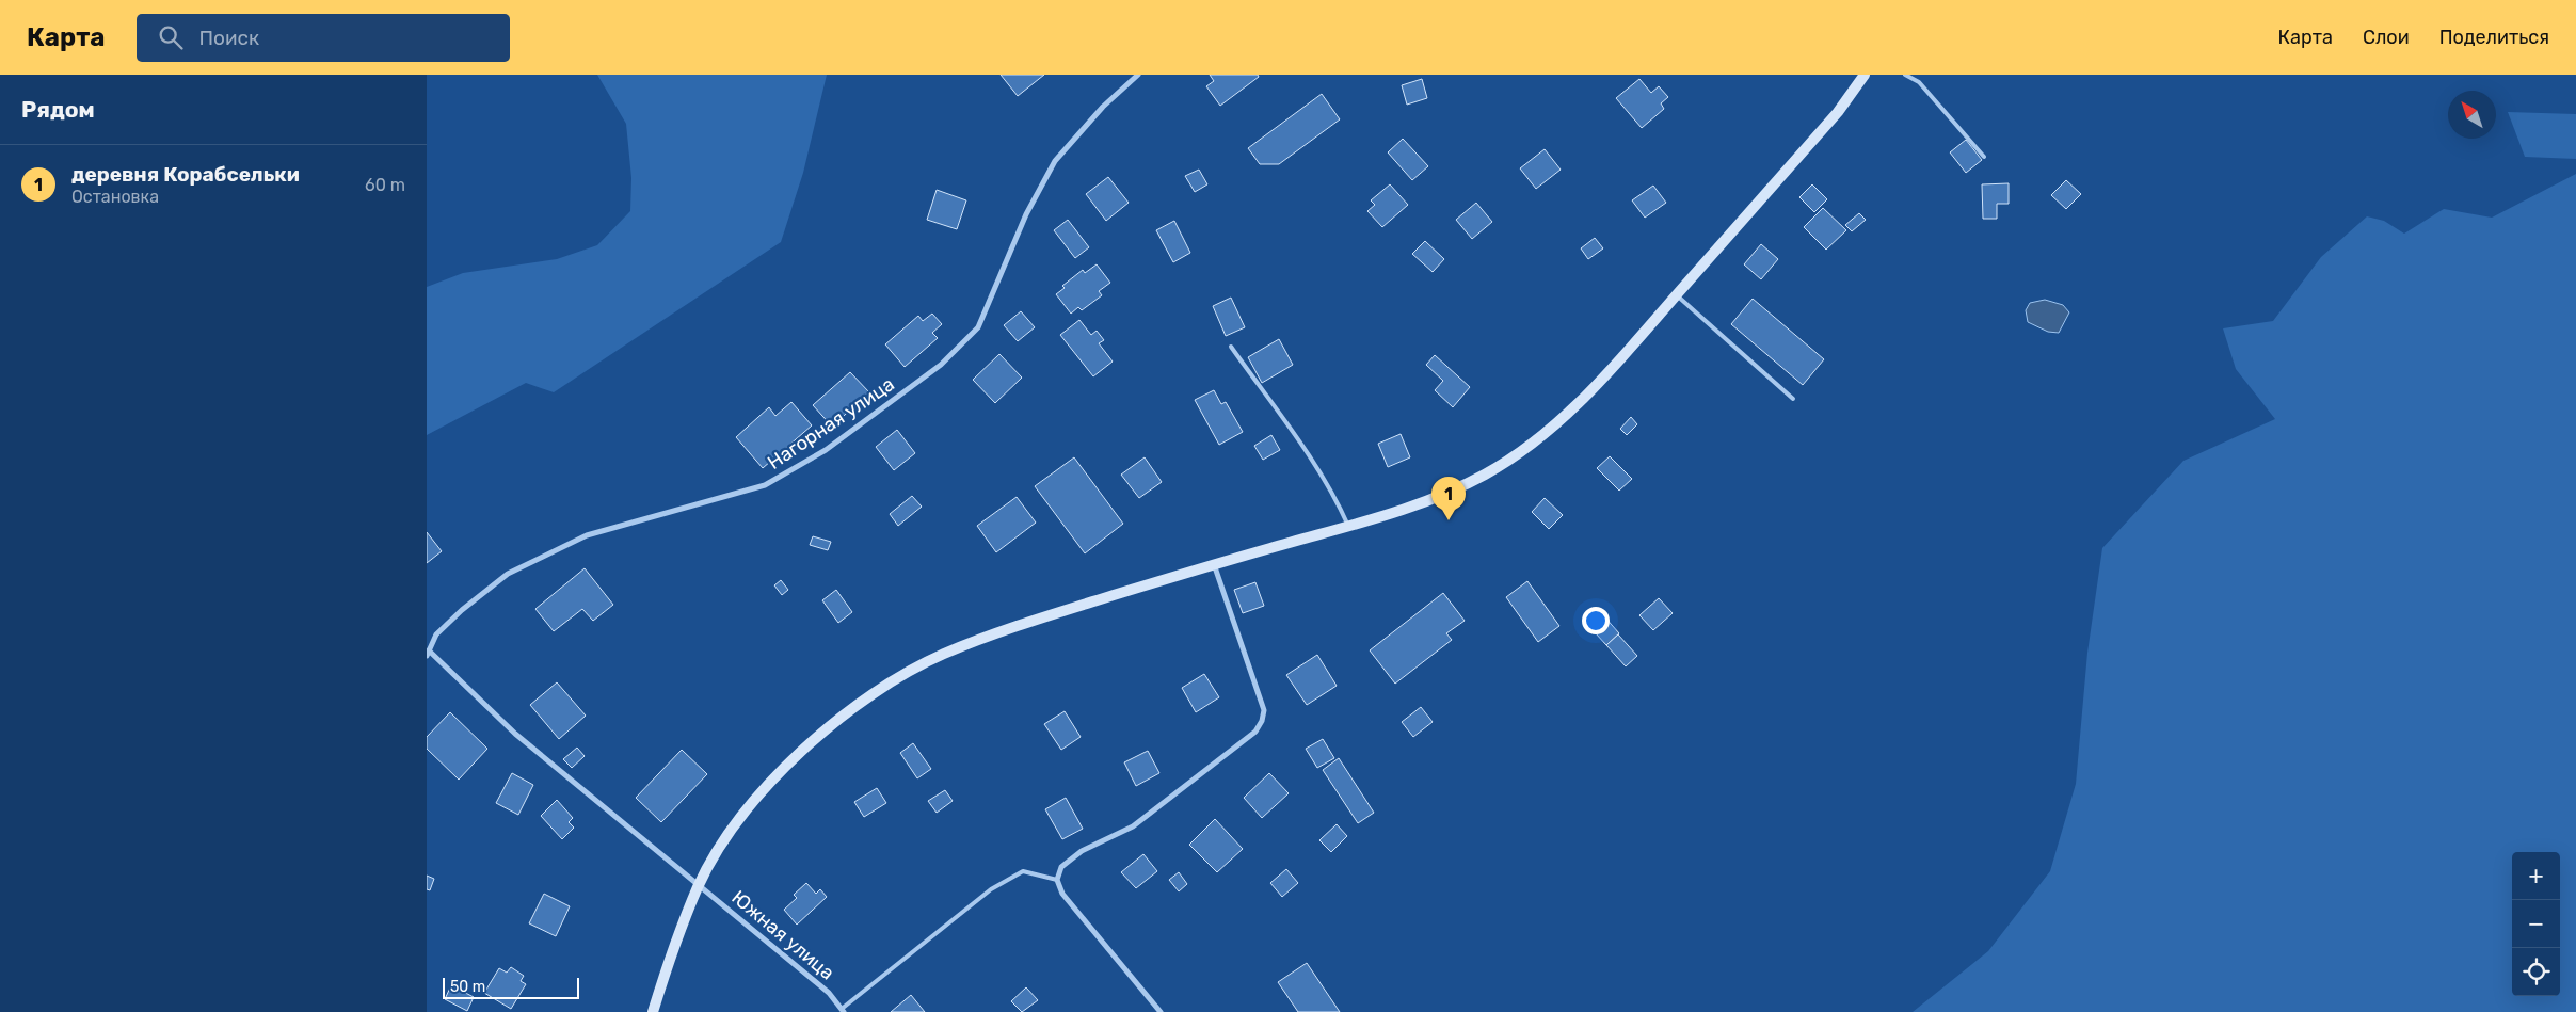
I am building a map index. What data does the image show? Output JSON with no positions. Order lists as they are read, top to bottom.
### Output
{
  "streets": {
    "street": ["Нагорная улица", "Южная улица"]
  },
  "crossings": [
    ["Нагорная улица", "Южная улица"]
  ],
  "scale_bar": "50 m",
  "north": "top left",
  "page": {
    "header": "Карта",
    "search": "Поиск",
    "nav": ["Карта", "Слои", "Поделиться"],
    "heading": "Рядом",
    "list": [
      {
        "mark": "1",
        "name": "деревня Корабсельки",
        "note": "Остановка",
        "value": "60 m"
      }
    ],
    "pins": "1",
    "map_buttons": ["+", "−"],
    "scale": "50 m"
  }
}
